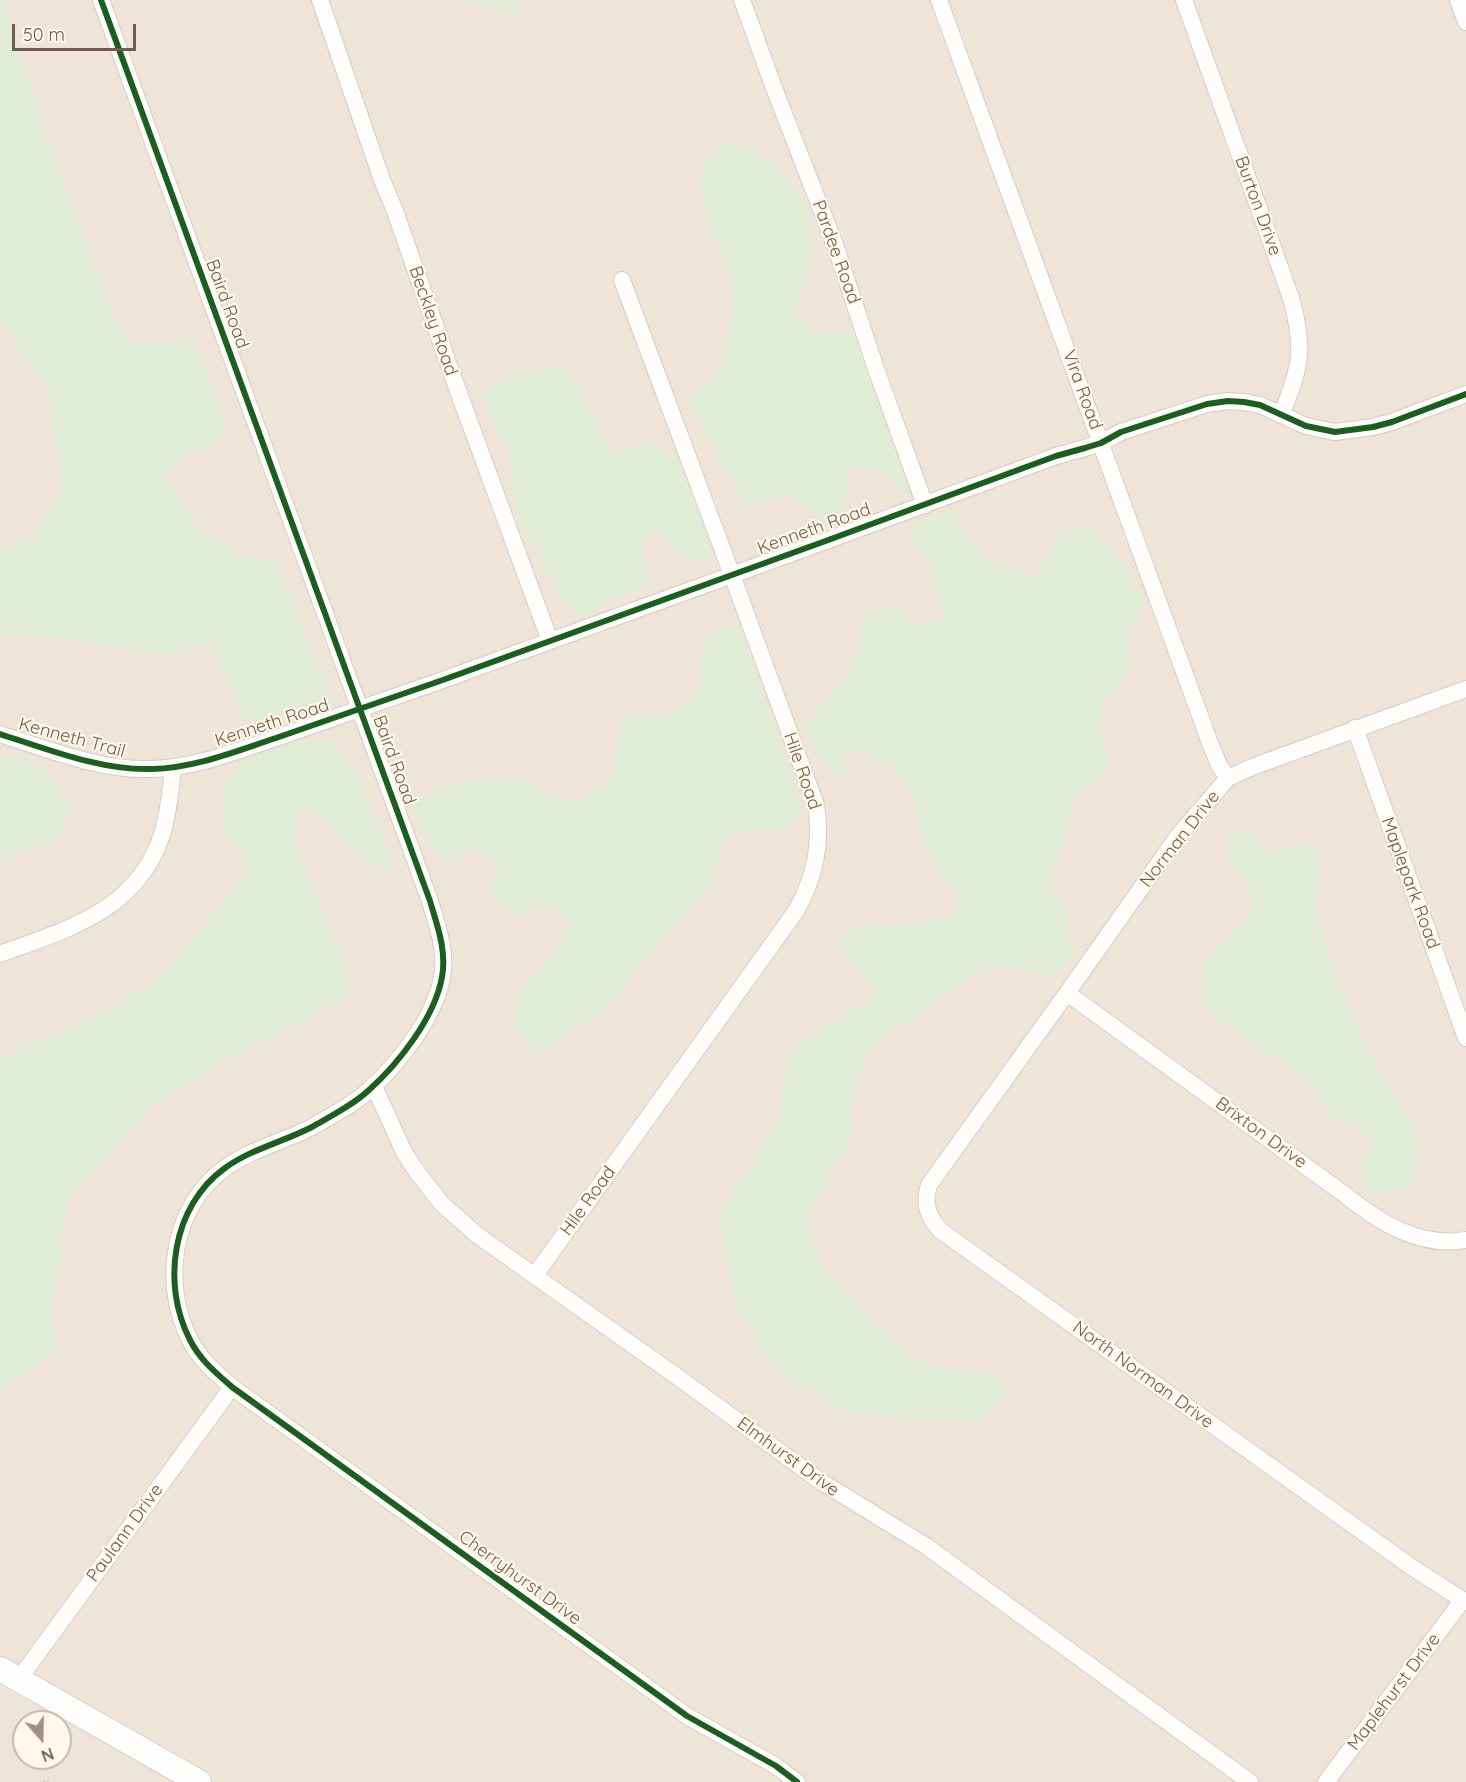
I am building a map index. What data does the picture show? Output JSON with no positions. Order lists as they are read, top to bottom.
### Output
{
  "streets": {
    "street": [
      "Burton Drive",
      "Pardee Road",
      "Baird Road",
      "Beckley Road",
      "Vira Road",
      "Kenneth Road",
      "Kenneth Trail",
      "Hile Road",
      "Norman Drive",
      "Maplepark Road",
      "Brixton Drive",
      "North Norman Drive",
      "Elmhurst Drive",
      "Paulann Drive",
      "Cherryhurst Drive",
      "Maplehurst Drive"
    ]
  },
  "crossings": [
    ["Burton Drive", "Kenneth Road"],
    ["Pardee Road", "Kenneth Road"],
    ["Baird Road", "Kenneth Road"],
    ["Baird Road", "Elmhurst Drive"],
    ["Baird Road", "Paulann Drive"],
    ["Baird Road", "Cherryhurst Drive"],
    ["Beckley Road", "Kenneth Road"],
    ["Vira Road", "Kenneth Road"],
    ["Vira Road", "Norman Drive"],
    ["Kenneth Road", "Kenneth Trail"],
    ["Kenneth Road", "Hile Road"],
    ["Hile Road", "Elmhurst Drive"],
    ["Norman Drive", "Maplepark Road"],
    ["Norman Drive", "Brixton Drive"],
    ["Norman Drive", "North Norman Drive"],
    ["North Norman Drive", "Maplehurst Drive"],
    ["Paulann Drive", "Cherryhurst Drive"]
  ],
  "scale_bar": "50 m",
  "north": "bottom"
}
